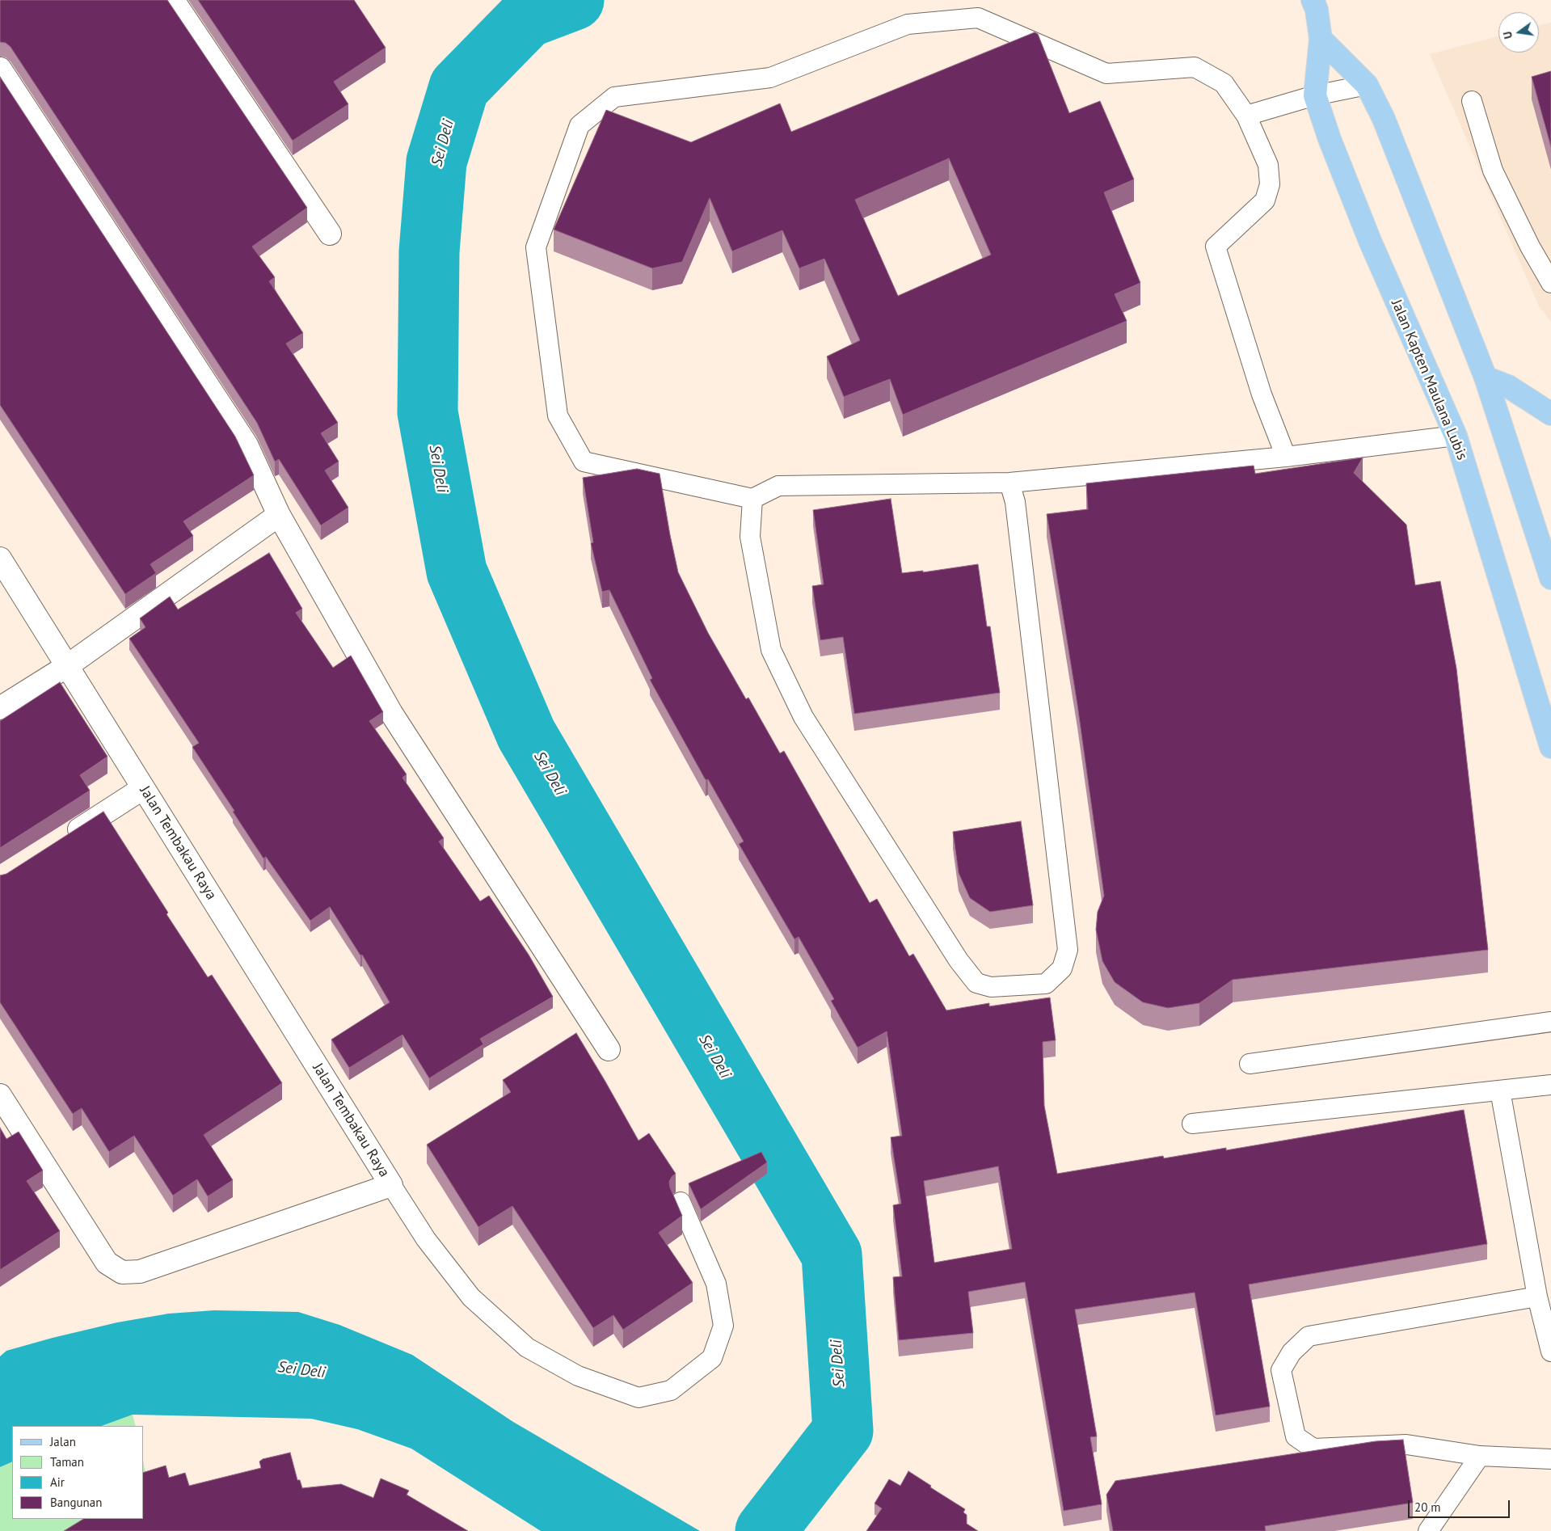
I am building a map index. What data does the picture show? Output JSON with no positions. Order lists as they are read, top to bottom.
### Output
{
  "streets": {
    "main road": ["Jalan Kapten Maulana Lubis"],
    "street": ["Jalan Tembakau Raya"]
  },
  "water": ["Sei Deli"],
  "legend": [
    "Jalan",
    "Taman",
    "Air",
    "Bangunan"
  ],
  "scale_bar": "20 m",
  "north": "left"
}
